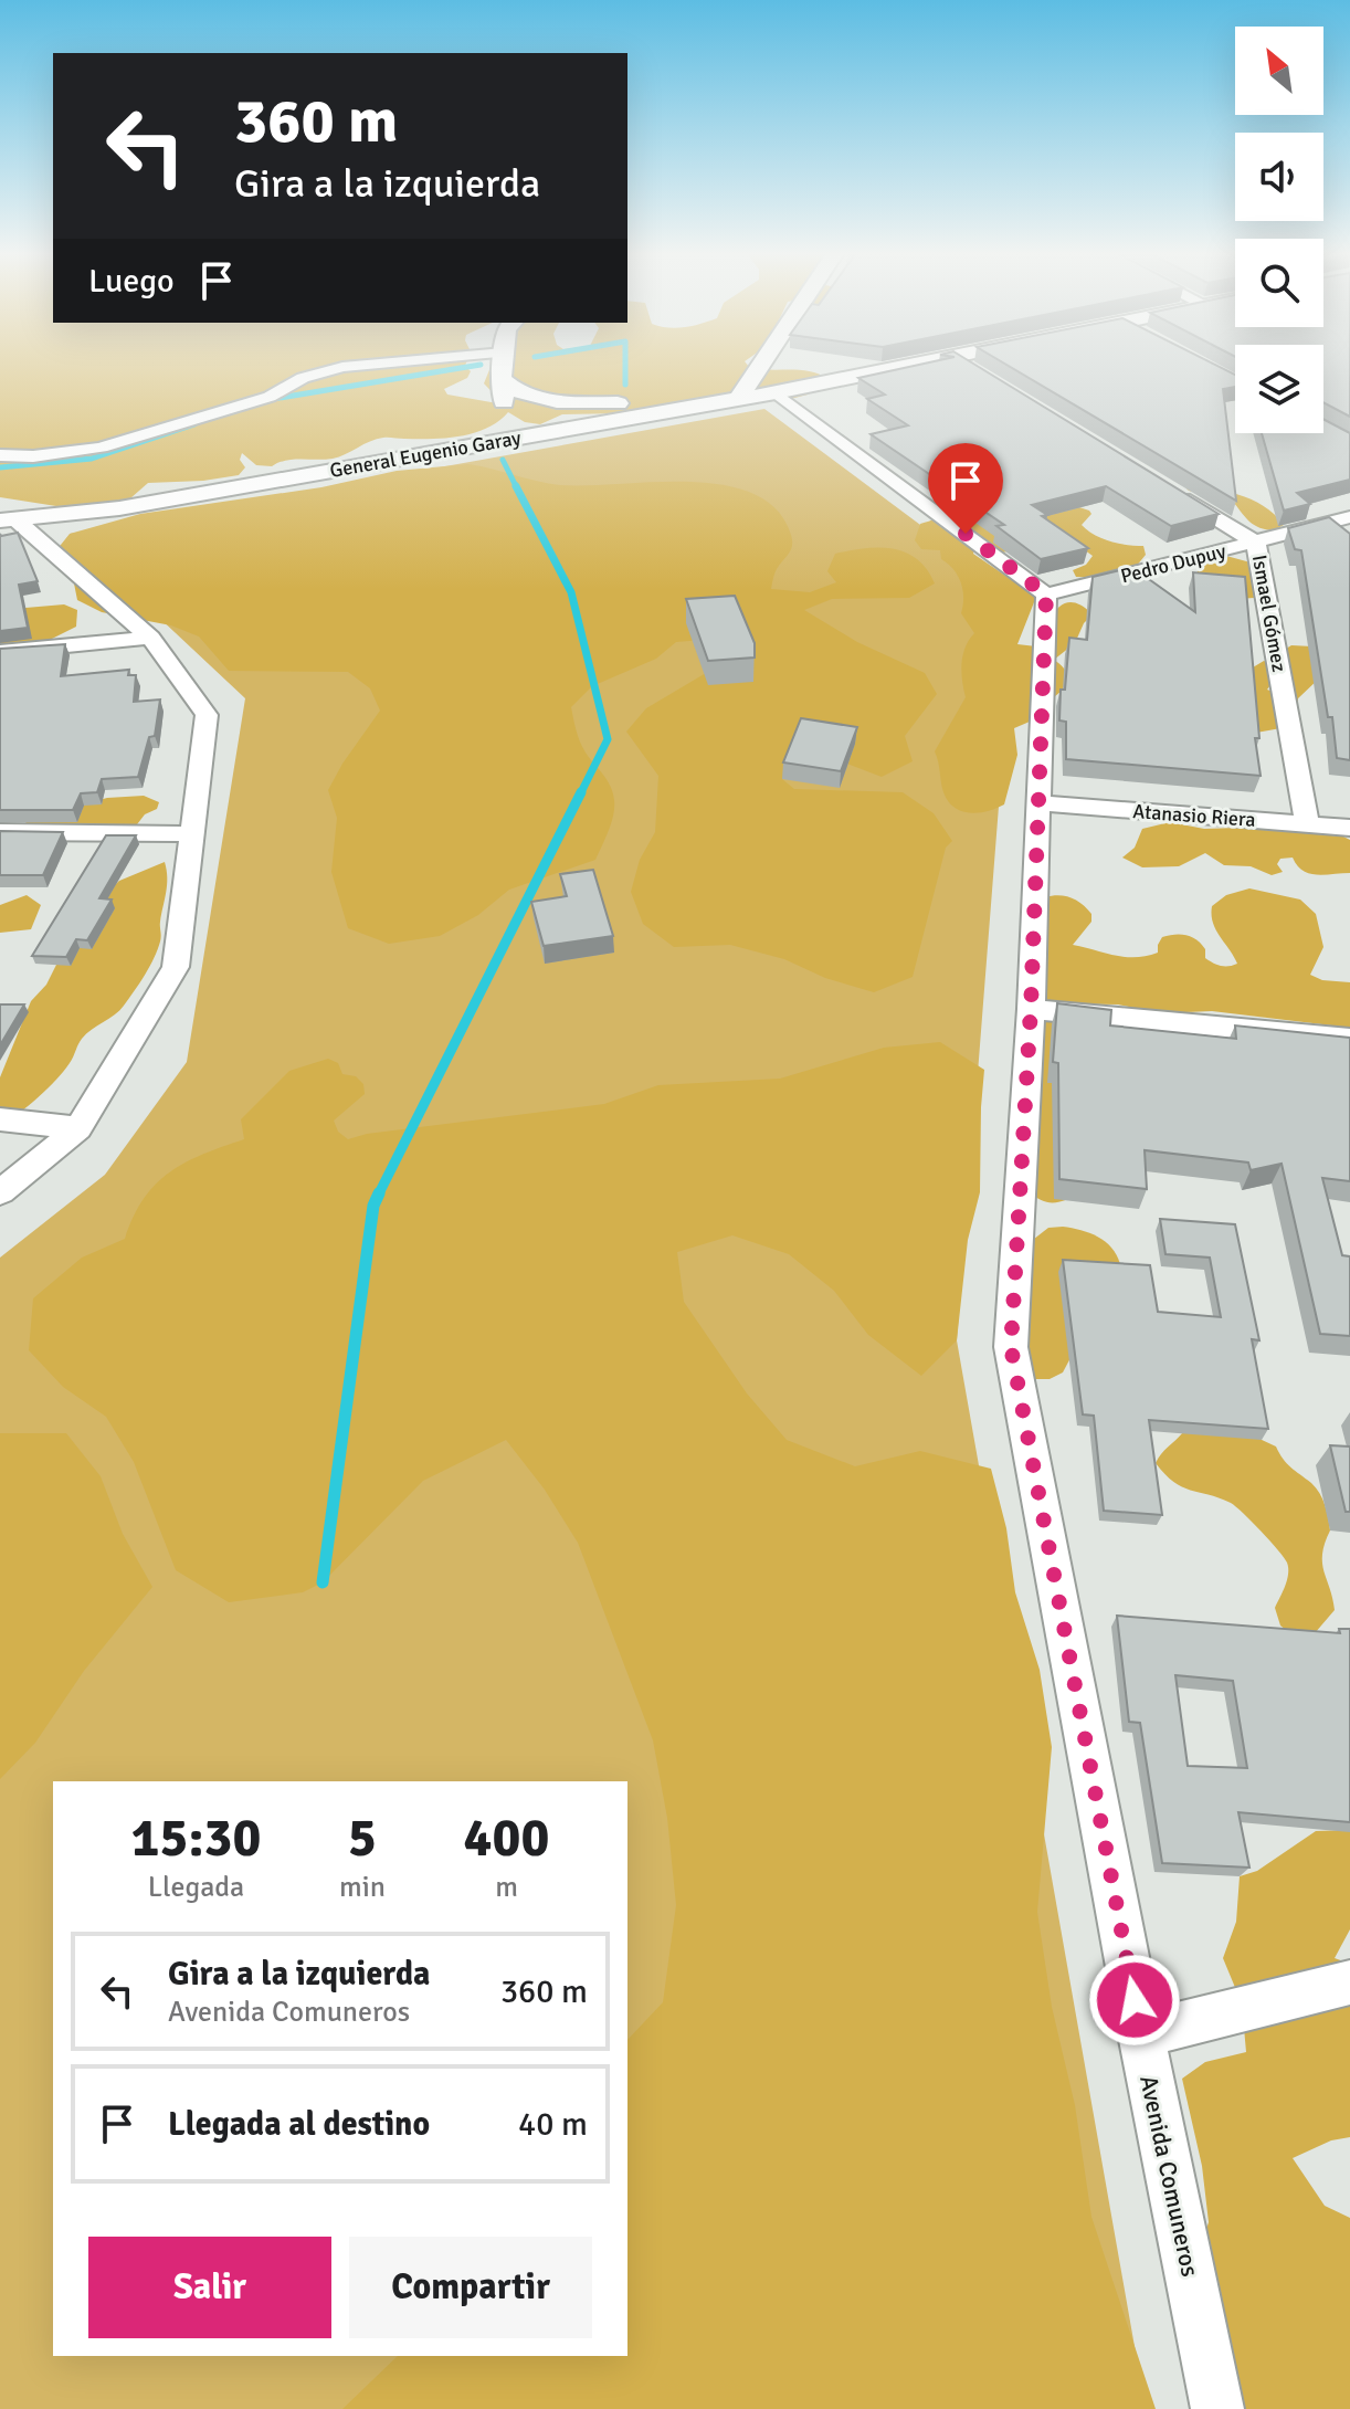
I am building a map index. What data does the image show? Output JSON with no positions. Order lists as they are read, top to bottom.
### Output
{
  "streets": {
    "street": [
      "General Eugenio Garay",
      "Pedro Dupuy",
      "Ismael Gómez",
      "Atanasio Riera",
      "Avenida Comuneros"
    ]
  },
  "crossings": [
    ["Pedro Dupuy", "Ismael Gómez"],
    ["Pedro Dupuy", "Avenida Comuneros"],
    ["Ismael Gómez", "Atanasio Riera"],
    ["Atanasio Riera", "Avenida Comuneros"]
  ],
  "north": "top left",
  "page": {
    "turn": ["360 m", "Gira a la izquierda"],
    "then": "Luego",
    "eta": [
      "15:30",
      "Llegada",
      "5",
      "min",
      "400",
      "m"
    ],
    "list": [
      {
        "name": "Gira a la izquierda",
        "note": "Avenida Comuneros",
        "value": "360 m"
      },
      {
        "name": "Llegada al destino",
        "value": "40 m"
      }
    ],
    "buttons": ["Salir", "Compartir"]
  }
}
